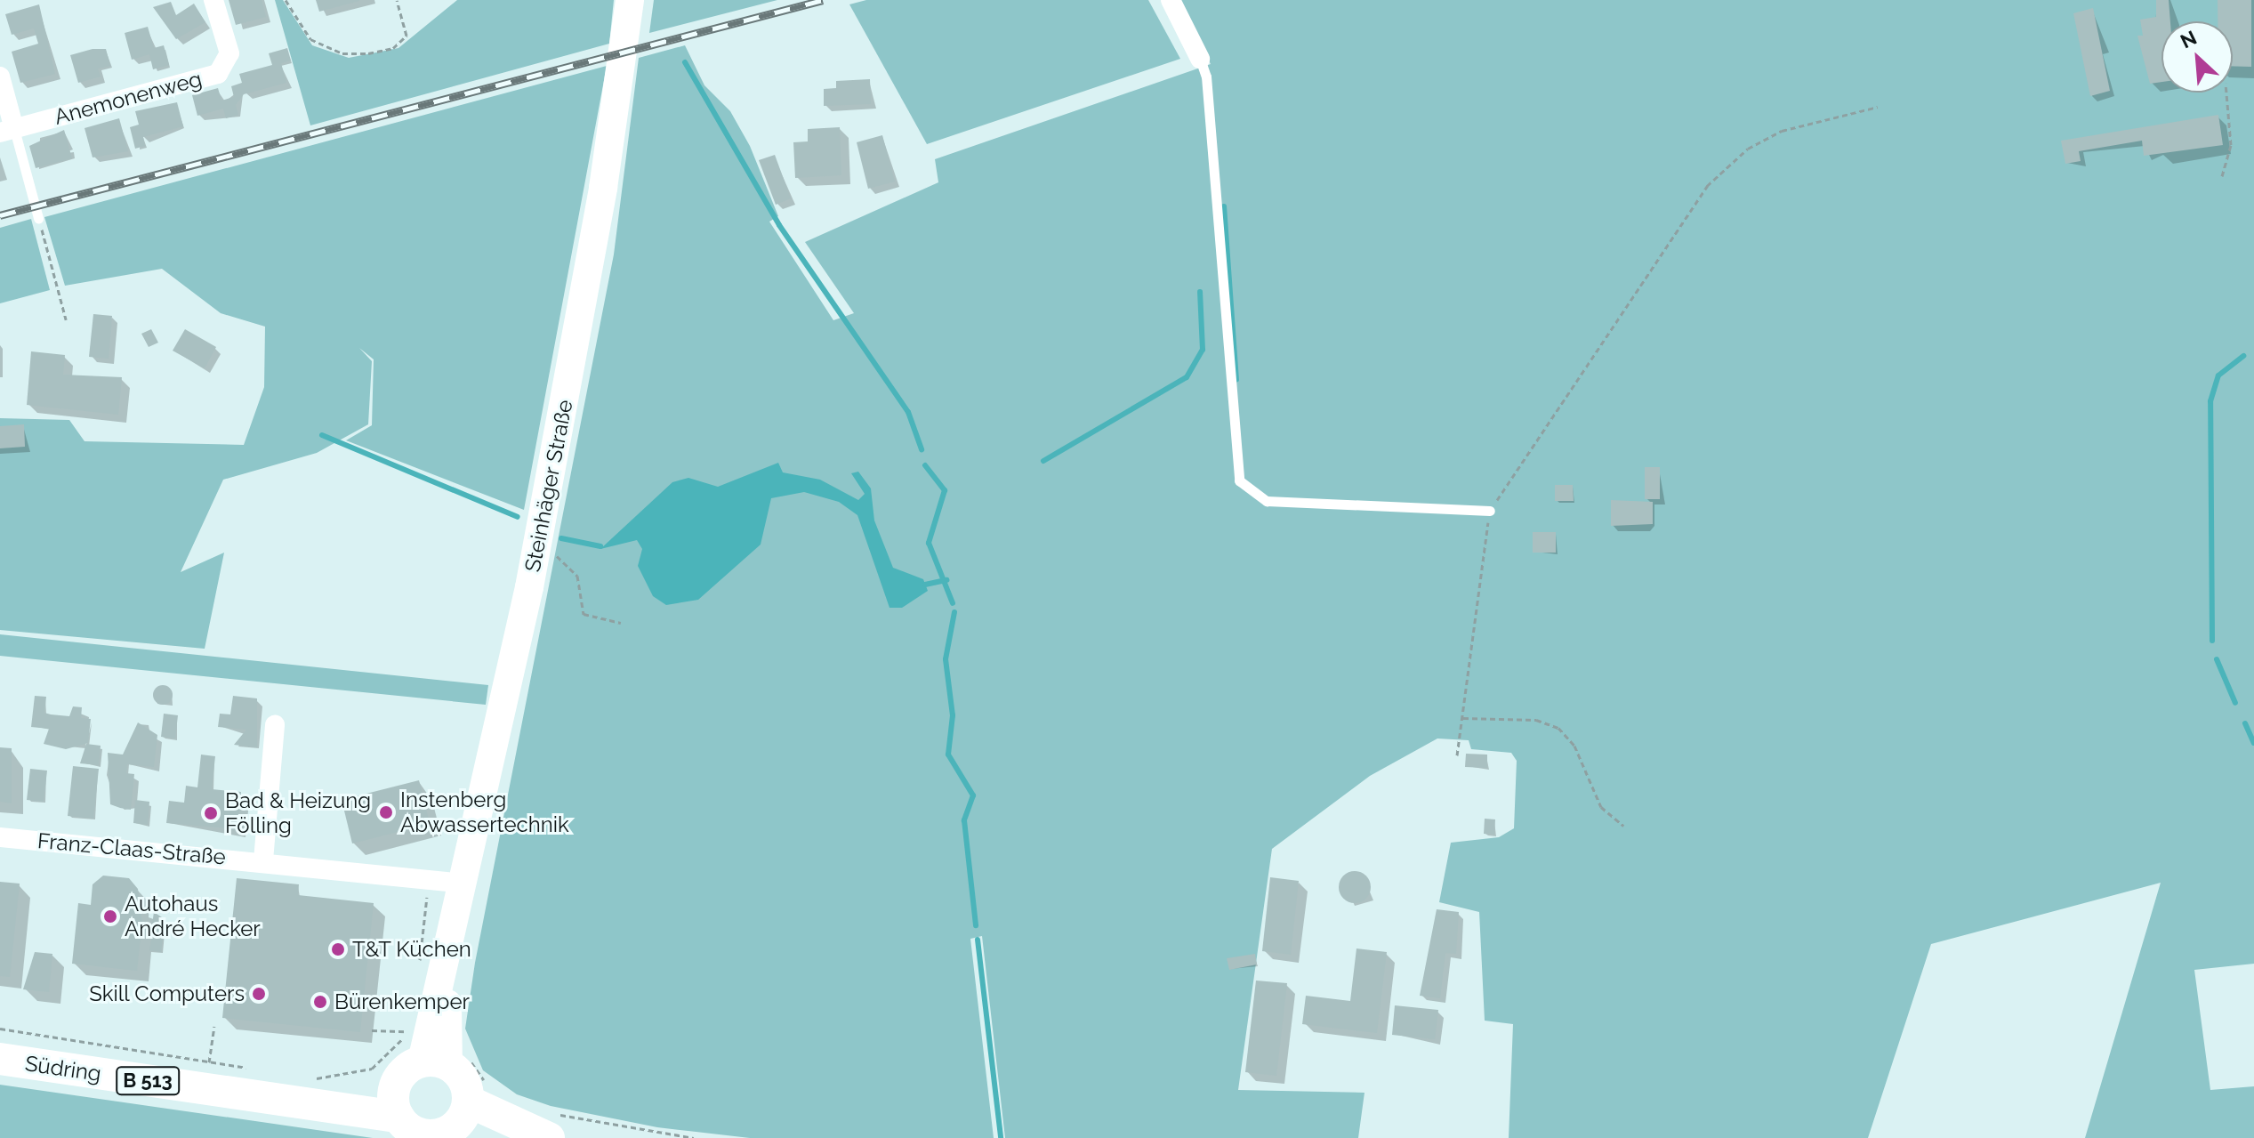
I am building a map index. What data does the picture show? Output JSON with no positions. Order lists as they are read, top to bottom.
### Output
{
  "streets": {
    "main road": ["Steinhäger Straße", "Südring", "B 513"],
    "street": ["Anemonenweg", "Franz-Claas-Straße"]
  },
  "crossings": [
    ["Steinhäger Straße", "Franz-Claas-Straße"]
  ],
  "places": [
    "Instenberg Abwassertechnik",
    "Bad & Heizung Fölling",
    "Autohaus André Hecker",
    "T&T Küchen",
    "Skill Computers",
    "Bürenkemper"
  ],
  "north": "top left"
}
